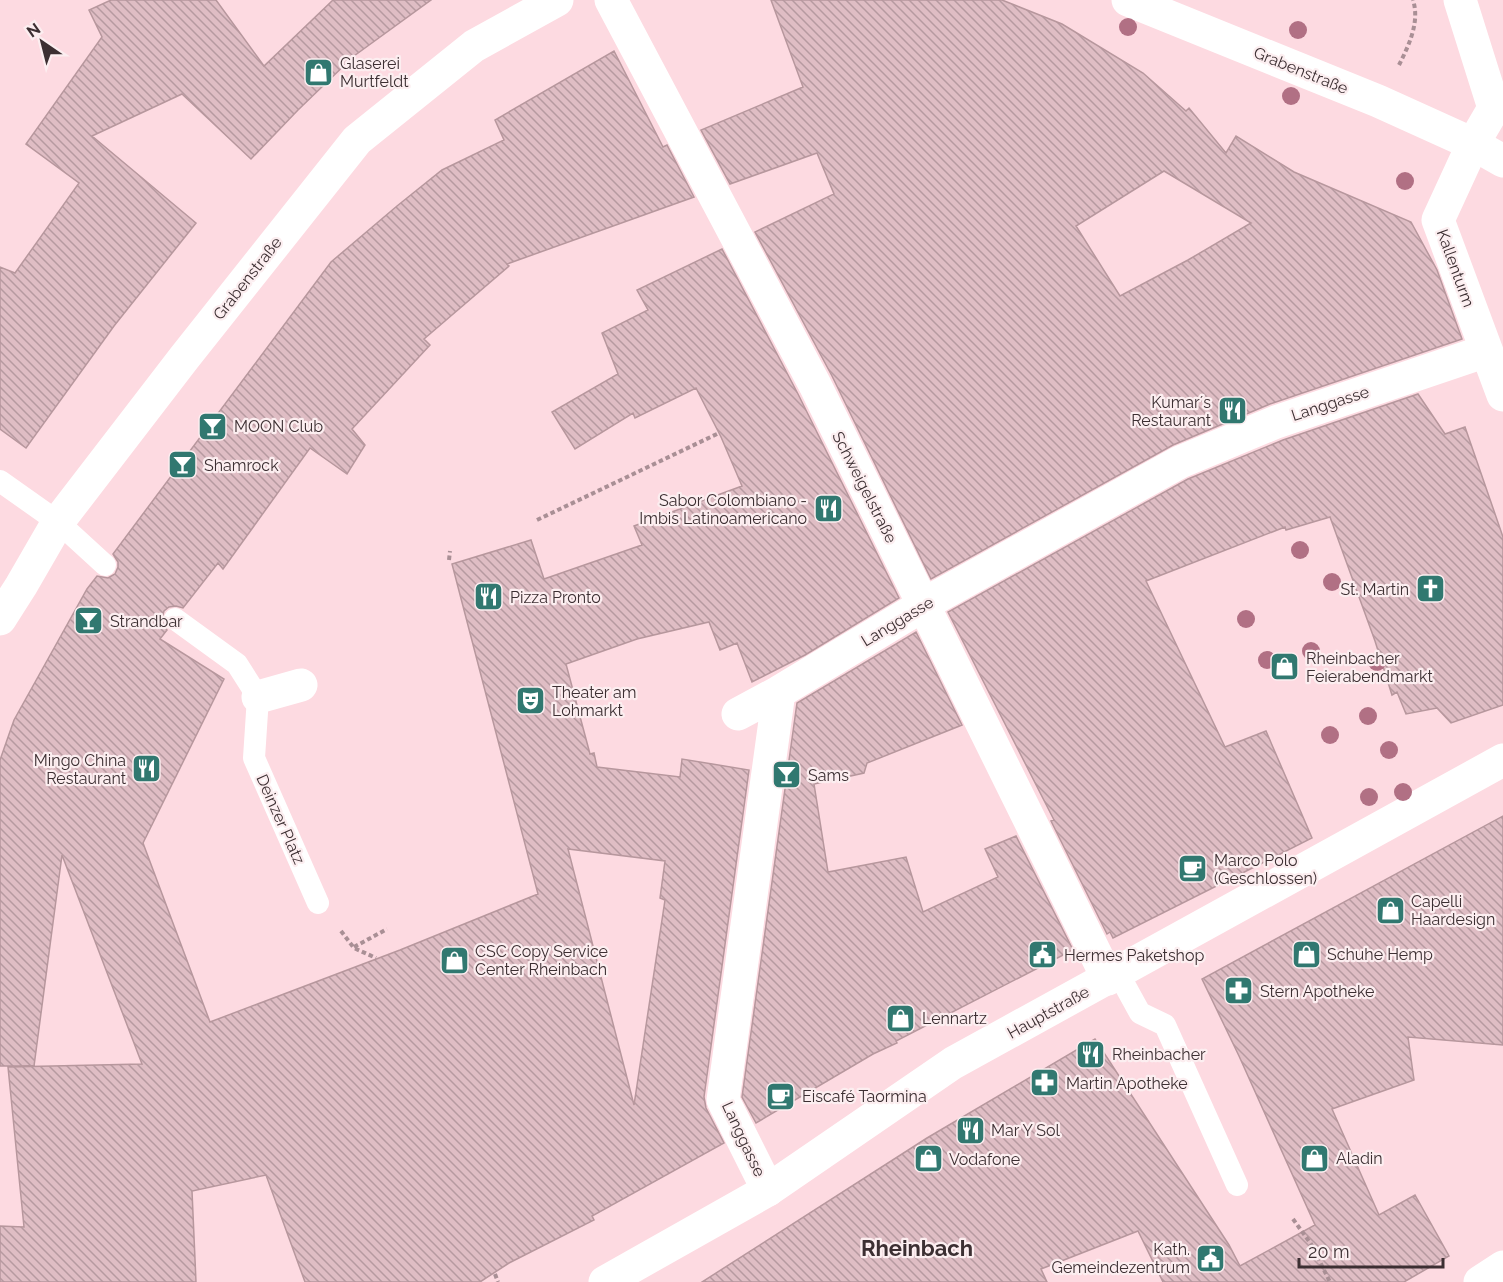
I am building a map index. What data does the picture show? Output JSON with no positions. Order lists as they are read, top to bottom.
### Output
{
  "streets": {
    "street": [
      "Grabenstraße",
      "Kallenturm",
      "Langgasse",
      "Schweigelstraße",
      "Hauptstraße"
    ],
    "lane": ["Deinzer Platz"]
  },
  "crossings": [
    ["Grabenstraße", "Kallenturm"],
    ["Kallenturm", "Langgasse"],
    ["Langgasse", "Schweigelstraße"],
    ["Langgasse", "Hauptstraße"],
    ["Schweigelstraße", "Hauptstraße"]
  ],
  "districts": ["Rheinbach"],
  "places": {
    "shop": [
      "Glaserei Murtfeldt",
      "Rheinbacher Feierabendmarkt",
      "Capelli Haardesign",
      "Schuhe Hemp",
      "CSC Copy Service Center Rheinbach",
      "Lennartz",
      "Aladin",
      "Vodafone"
    ],
    "restaurant": [
      "Kumar´s Restaurant",
      "Sabor Colombiano - Imbis Latinoamericano",
      "Pizza Pronto",
      "Mingo China Restaurant",
      "Rheinbacher",
      "Mar Y Sol"
    ],
    "bar": [
      "MOON Club",
      "Shamrock",
      "Strandbar",
      "Sams"
    ],
    "church": ["St. Martin"],
    "theatre": ["Theater am Lohmarkt"],
    "cafe": ["Marco Polo (Geschlossen)", "Eiscafé Taormina"],
    "public building": ["Hermes Paketshop", "Kath. Gemeindezentrum"],
    "pharmacy": ["Stern Apotheke", "Martin Apotheke"]
  },
  "scale_bar": "20 m",
  "north": "top left"
}
